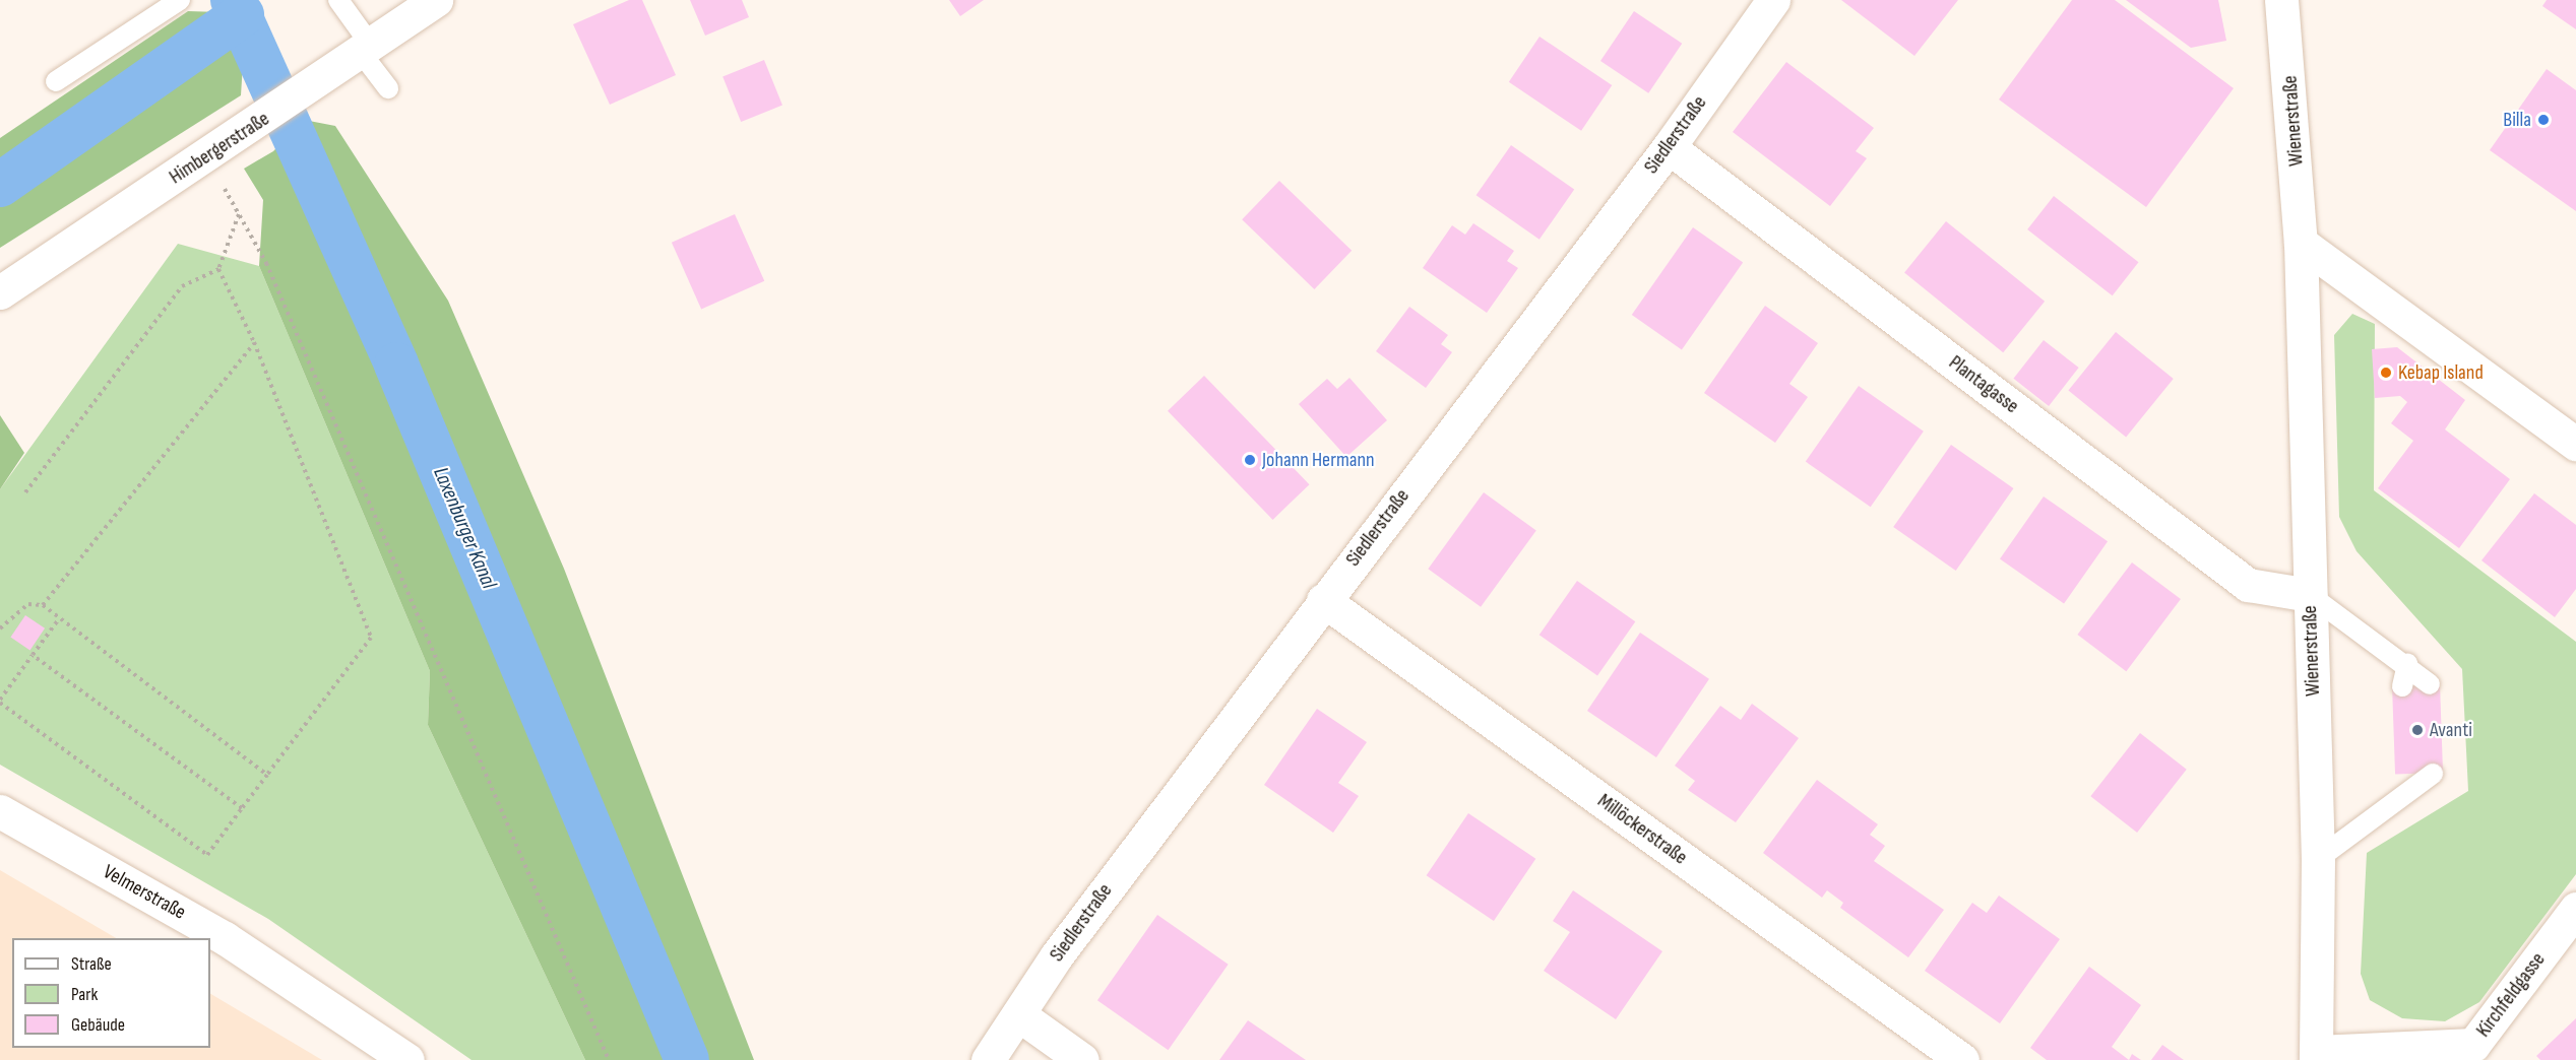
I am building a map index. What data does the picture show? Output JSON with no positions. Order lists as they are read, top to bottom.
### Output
{
  "streets": {
    "street": [
      "Wienerstraße",
      "Siedlerstraße",
      "Himbergerstraße",
      "Plantagasse",
      "Millöckerstraße",
      "Velmerstraße",
      "Kirchfeldgasse"
    ]
  },
  "crossings": [
    ["Wienerstraße", "Plantagasse"],
    ["Wienerstraße", "Kirchfeldgasse"],
    ["Siedlerstraße", "Plantagasse"],
    ["Siedlerstraße", "Millöckerstraße"]
  ],
  "water": ["Laxenburger Kanal"],
  "places": [
    "Billa",
    "Kebap Island",
    "Johann Hermann",
    "Avanti"
  ],
  "legend": ["Straße", "Park", "Gebäude"]
}
